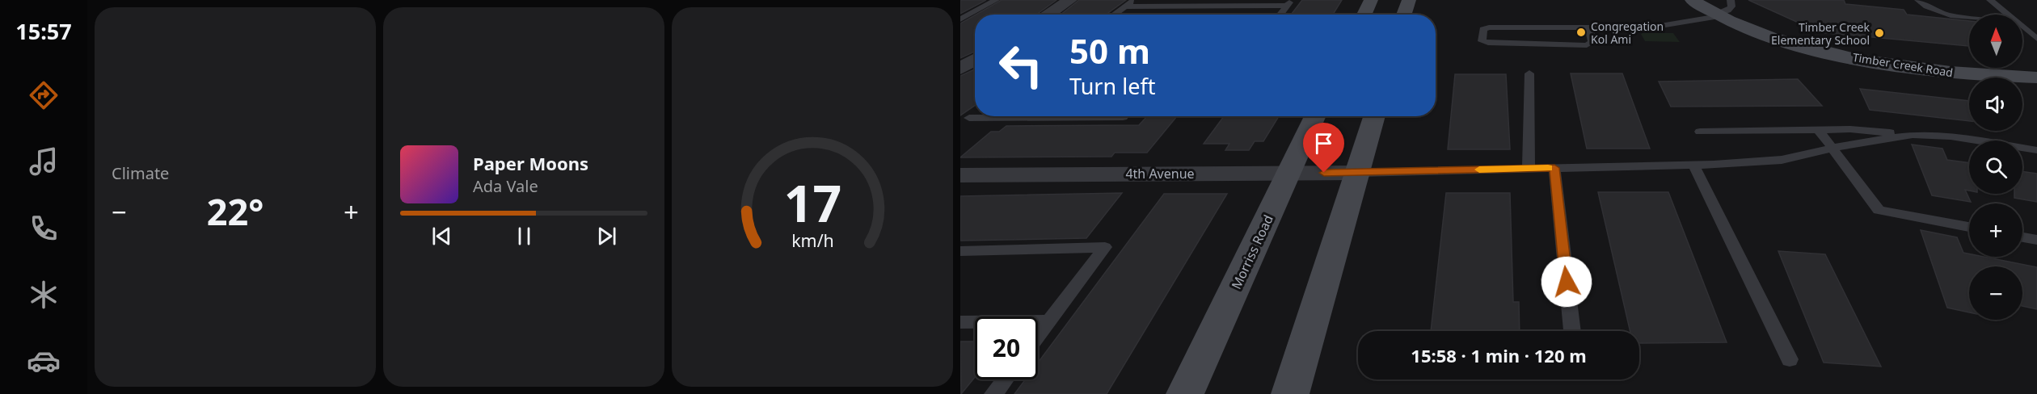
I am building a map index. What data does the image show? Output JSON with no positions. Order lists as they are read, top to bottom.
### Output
{
  "streets": {
    "main road": ["Timber Creek Road", "Morriss Road"],
    "street": ["4th Avenue"]
  },
  "crossings": [
    ["4th Avenue", "Morriss Road"]
  ],
  "places": ["Congregation Kol Ami", "Timber Creek Elementary School"],
  "north": "top",
  "page": {
    "tabs": "15:57",
    "tile": "Climate",
    "map_buttons": ["+", "−"],
    "turn": ["50 m", "Turn left"],
    "song": ["Paper Moons", "Ada Vale"],
    "heat": ["−", "22°", "+"],
    "limit": "20",
    "trip": "15:58 · 1 min · 120 m",
    "gauge": ["17", "km/h"]
  }
}
